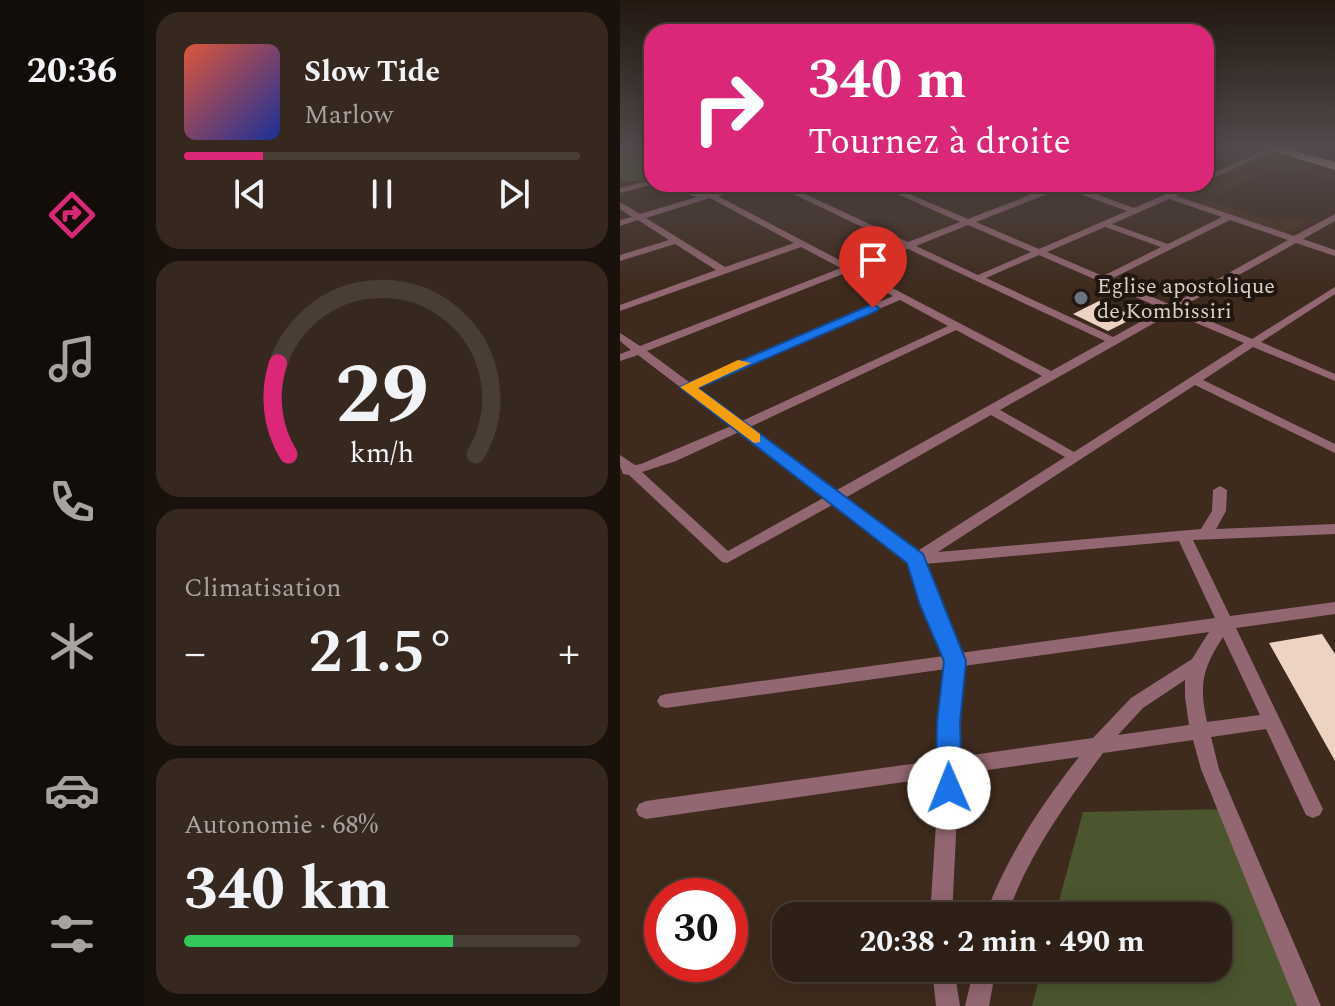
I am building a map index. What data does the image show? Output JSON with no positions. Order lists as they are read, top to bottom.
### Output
{
  "places": ["Eglise apostolique de Kombissiri"],
  "page": {
    "tabs": "20:36",
    "turn": ["340 m", "Tournez à droite"],
    "song": ["Slow Tide", "Marlow"],
    "tile": [
      "Climatisation",
      ["Autonomie · 68%", "340 km"]
    ],
    "heat": ["−", "21.5°", "+"],
    "limit": "30",
    "trip": "20:38 · 2 min · 490 m",
    "gauge": ["29", "km/h"]
  }
}
